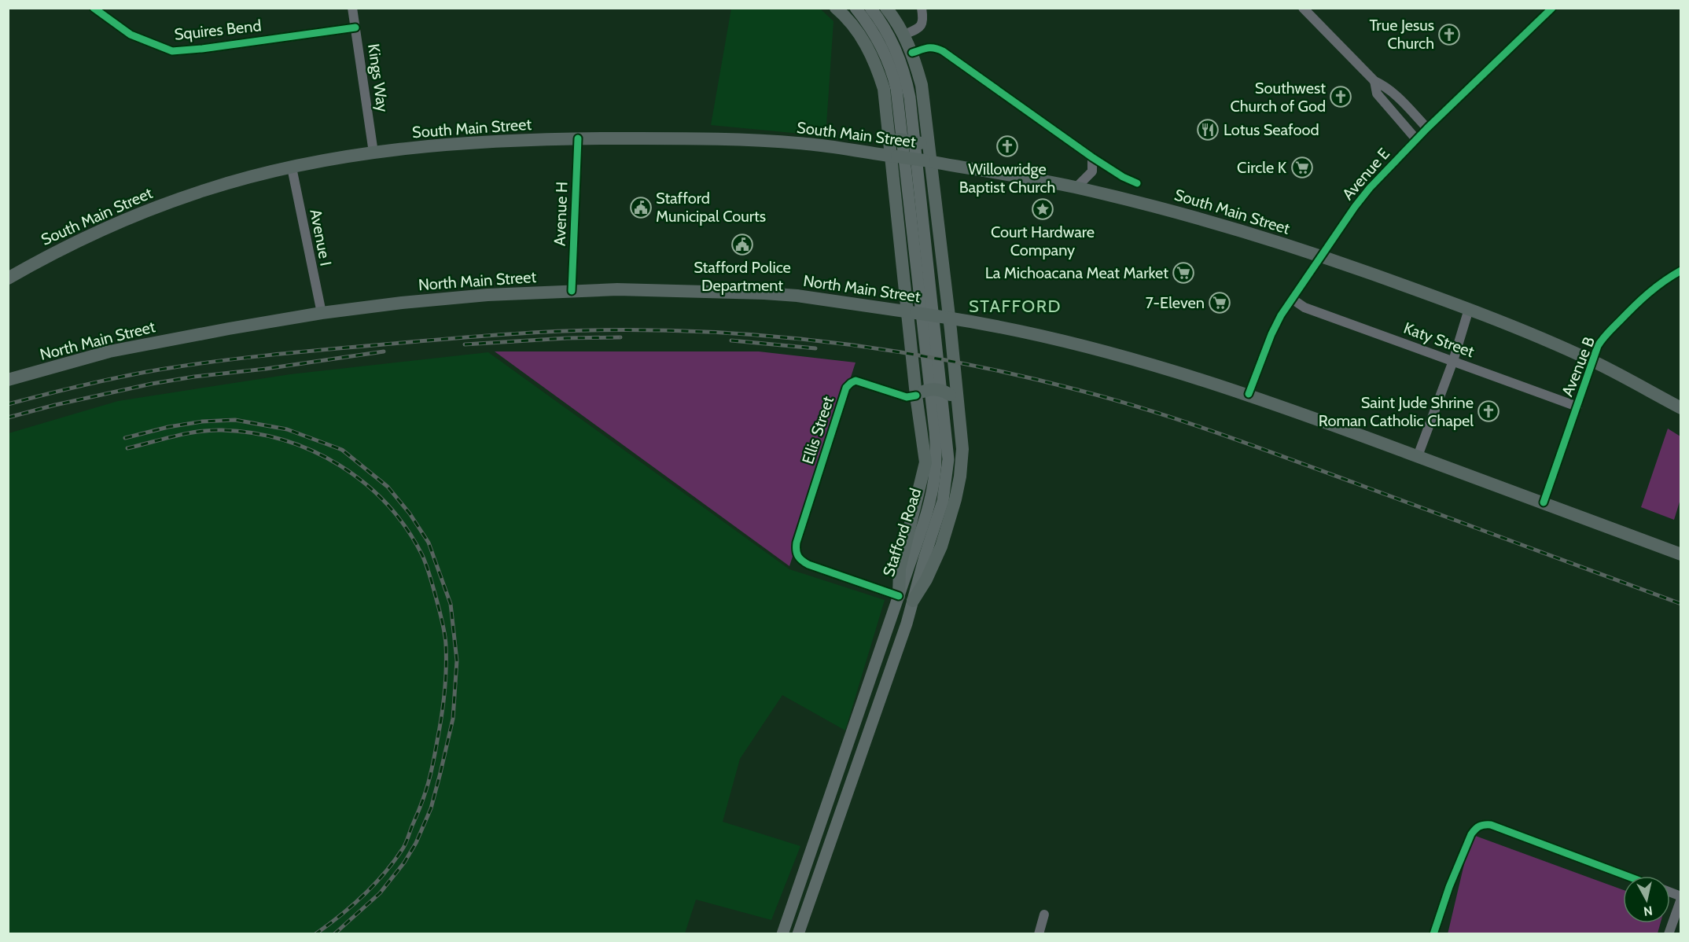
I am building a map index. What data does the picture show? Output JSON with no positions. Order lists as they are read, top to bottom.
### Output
{
  "streets": {
    "highway": ["South Main Street", "North Main Street"],
    "main road": ["Stafford Road"],
    "street": [
      "Squires Bend",
      "Kings Way",
      "Avenue E",
      "Avenue H",
      "Avenue I",
      "Katy Street",
      "Avenue B",
      "Ellis Street"
    ]
  },
  "crossings": [
    ["Squires Bend", "Kings Way"],
    ["Kings Way", "South Main Street"],
    ["South Main Street", "Avenue E"],
    ["South Main Street", "Avenue H"],
    ["South Main Street", "Avenue I"],
    ["South Main Street", "Avenue B"],
    ["Avenue E", "North Main Street"],
    ["Avenue E", "Katy Street"],
    ["Avenue H", "North Main Street"],
    ["Avenue I", "North Main Street"],
    ["North Main Street", "Avenue B"],
    ["Katy Street", "Avenue B"],
    ["Ellis Street", "Stafford Road"]
  ],
  "districts": ["STAFFORD"],
  "places": {
    "church": [
      "True Jesus Church",
      "Southwest Church of God",
      "Willowridge Baptist Church",
      "Saint Jude Shrine Roman Catholic Chapel"
    ],
    "restaurant": ["Lotus Seafood"],
    "supermarket": ["Circle K", "La Michoacana Meat Market", "7-Eleven"],
    "public building": ["Stafford Municipal Courts", "Stafford Police Department"],
    "place": ["Court Hardware Company"]
  },
  "north": "bottom"
}
